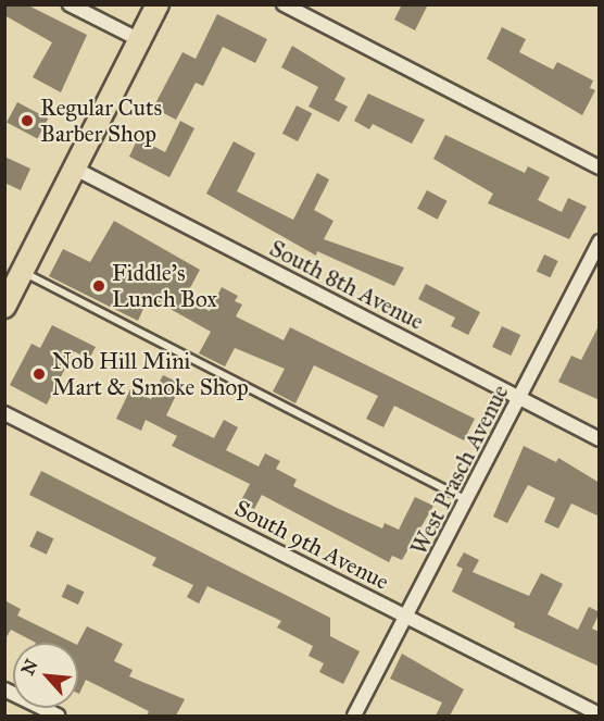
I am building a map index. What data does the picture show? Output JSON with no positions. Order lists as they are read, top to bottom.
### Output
{
  "streets": {
    "street": ["South 8th Avenue", "West Prasch Avenue", "South 9th Avenue"]
  },
  "crossings": [
    ["South 8th Avenue", "West Prasch Avenue"],
    ["West Prasch Avenue", "South 9th Avenue"]
  ],
  "places": ["Regular Cuts Barber Shop", "Fiddle's Lunch Box", "Nob Hill Mini Mart & Smoke Shop"],
  "north": "top left"
}
